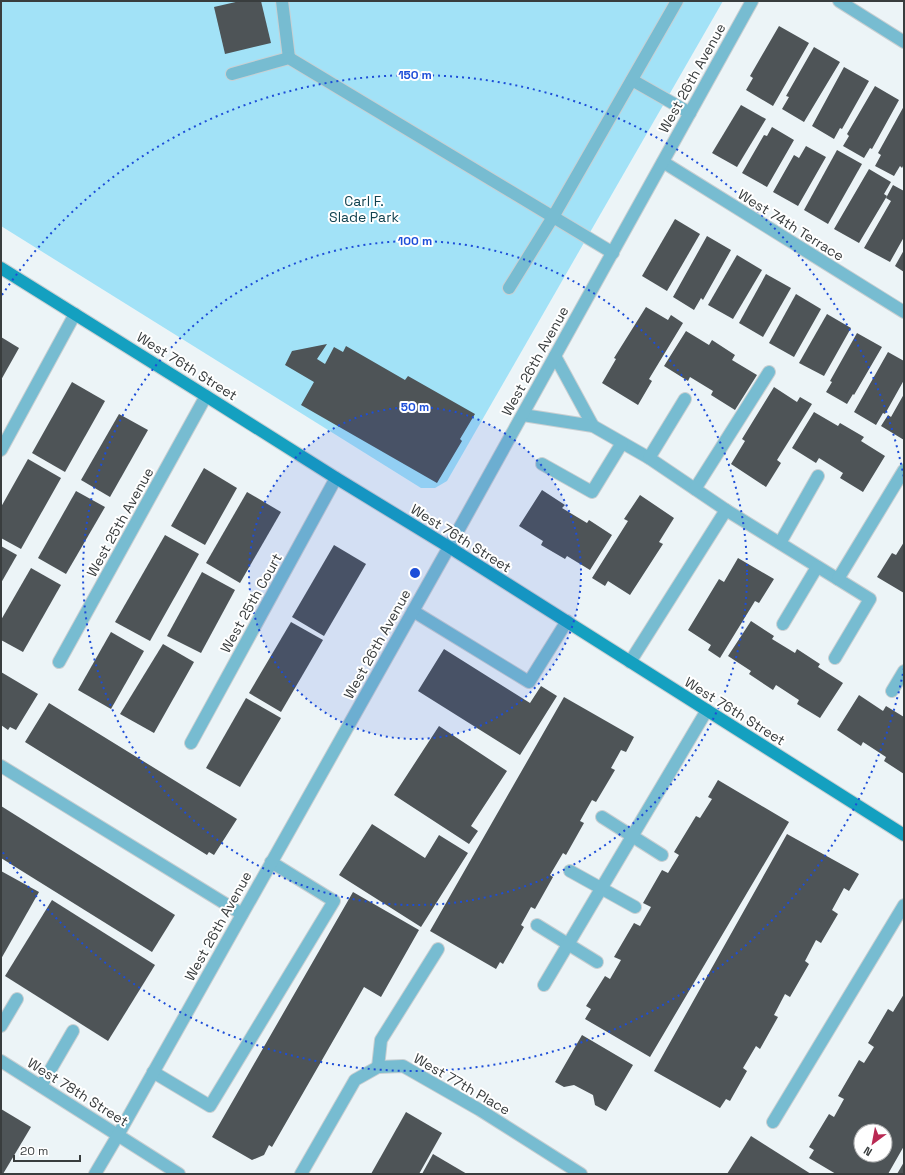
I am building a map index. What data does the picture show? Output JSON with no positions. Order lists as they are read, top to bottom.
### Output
{
  "streets": {
    "street": [
      "West 26th Avenue",
      "West 74th Terrace",
      "West 76th Street",
      "West 25th Avenue",
      "West 25th Court",
      "West 77th Place",
      "West 78th Street"
    ]
  },
  "crossings": [
    ["West 26th Avenue", "West 74th Terrace"],
    ["West 26th Avenue", "West 76th Street"],
    ["West 26th Avenue", "West 78th Street"],
    ["West 76th Street", "West 25th Avenue"],
    ["West 76th Street", "West 25th Court"]
  ],
  "parks": ["Carl F. Slade Park"],
  "scale_bar": "20 m",
  "north": "bottom left",
  "rings": ["150 m", "100 m", "50 m"]
}
